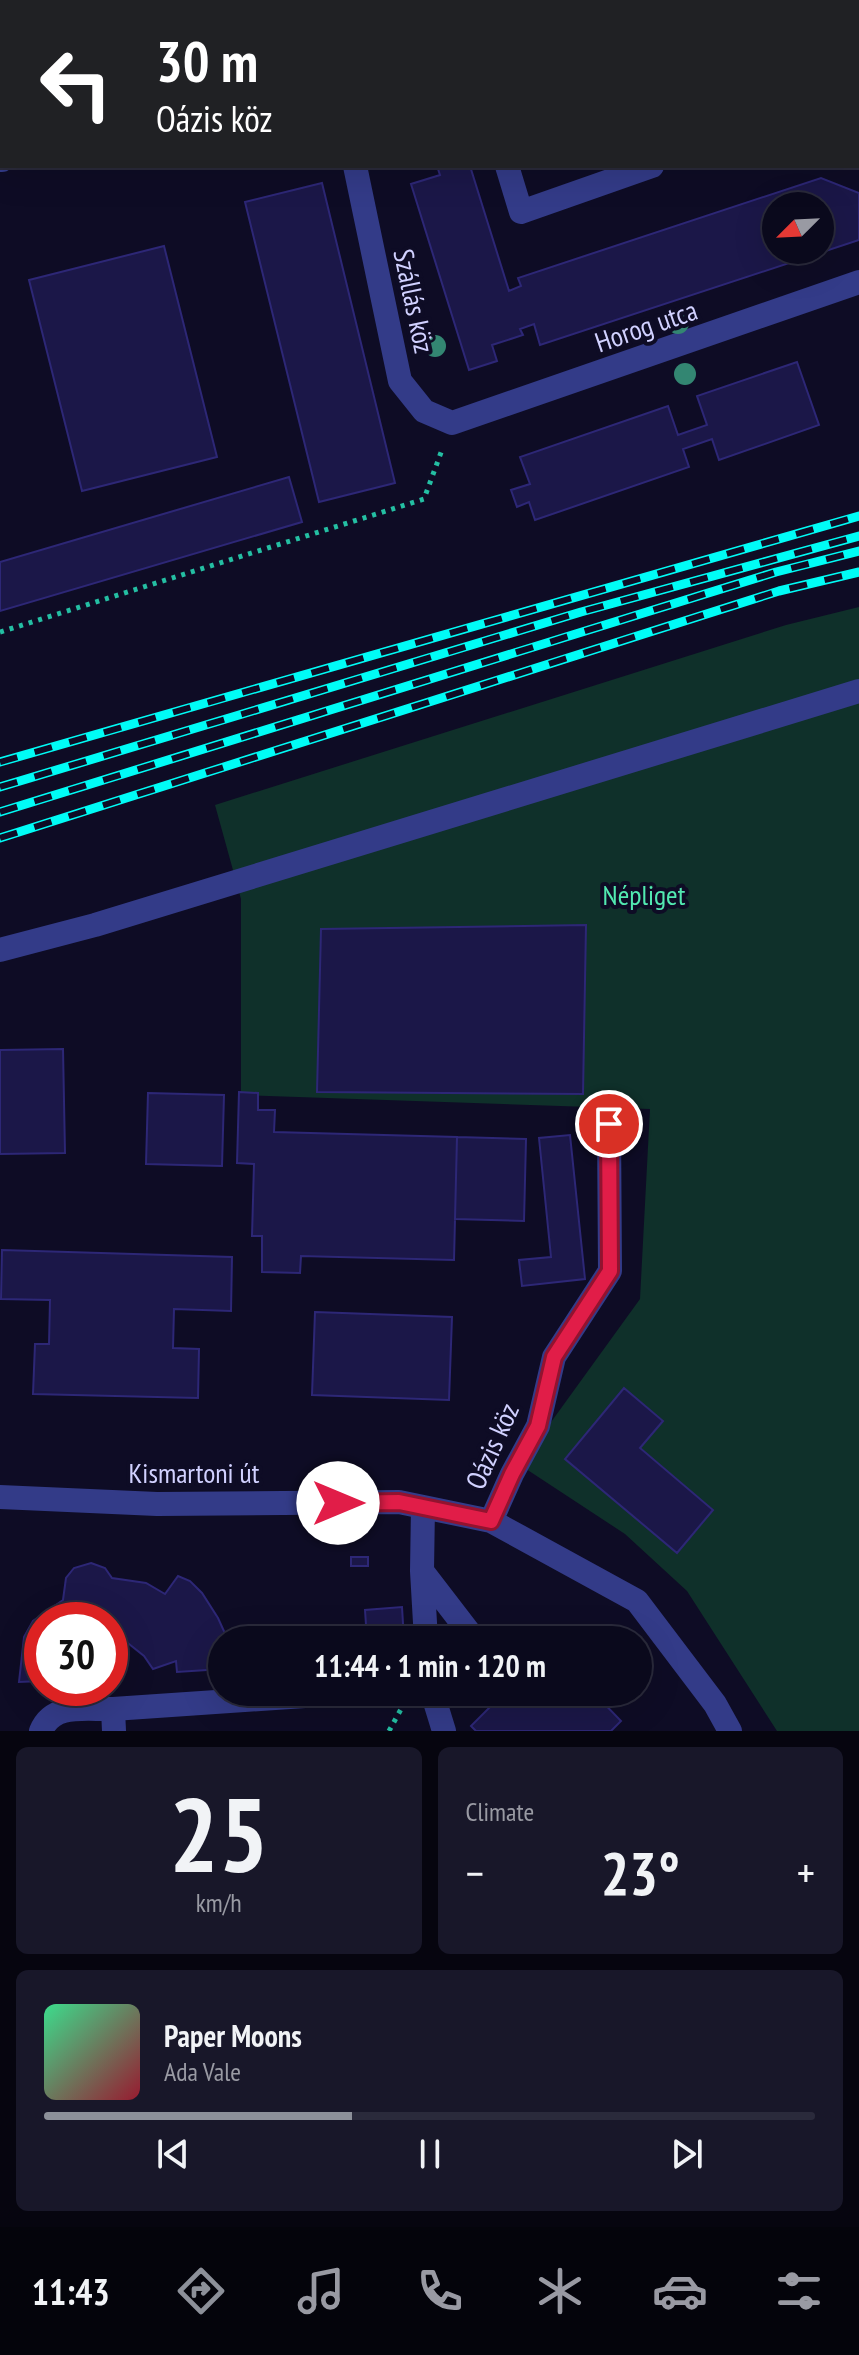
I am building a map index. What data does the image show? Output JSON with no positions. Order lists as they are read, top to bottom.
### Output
{
  "streets": {
    "street": [
      "Szállás köz",
      "Horog utca",
      "Oázis köz",
      "Kismartoni út"
    ]
  },
  "crossings": [
    ["Szállás köz", "Horog utca"],
    ["Oázis köz", "Kismartoni út"]
  ],
  "parks": ["Népliget"],
  "north": "bottom left",
  "page": {
    "turn": ["30 m", "Oázis köz"],
    "limit": "30",
    "trip": "11:44 · 1 min · 120 m",
    "tile": [
      ["25", "km/h"],
      "Climate"
    ],
    "heat": ["−", "23°", "+"],
    "song": ["Paper Moons", "Ada Vale"],
    "tabs": "11:43"
  }
}
